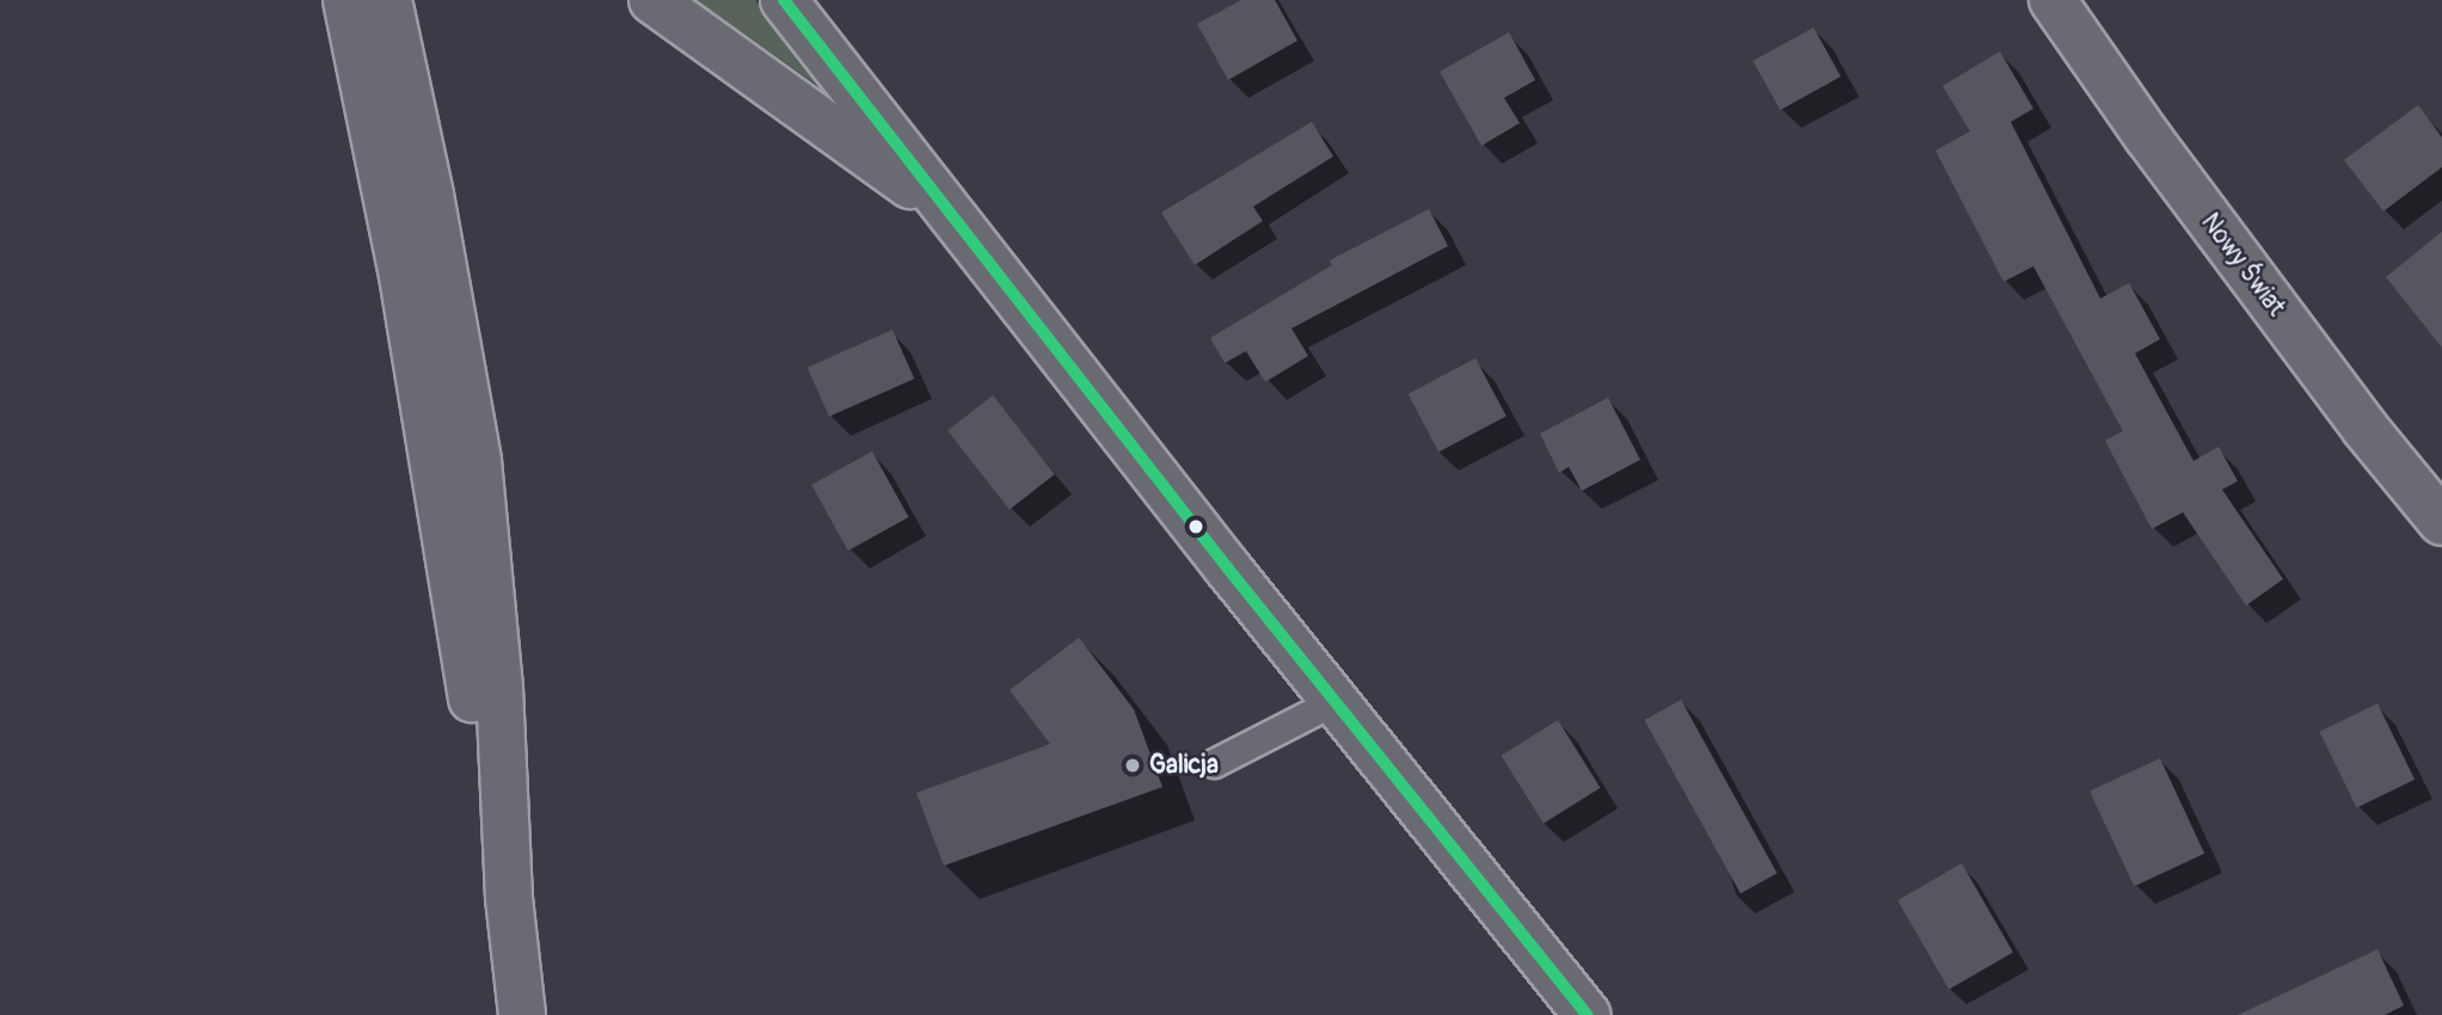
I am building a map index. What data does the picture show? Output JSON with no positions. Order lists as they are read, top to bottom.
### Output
{
  "streets": {
    "main road": ["Nowy Świat"]
  },
  "places": ["Galicja"]
}
